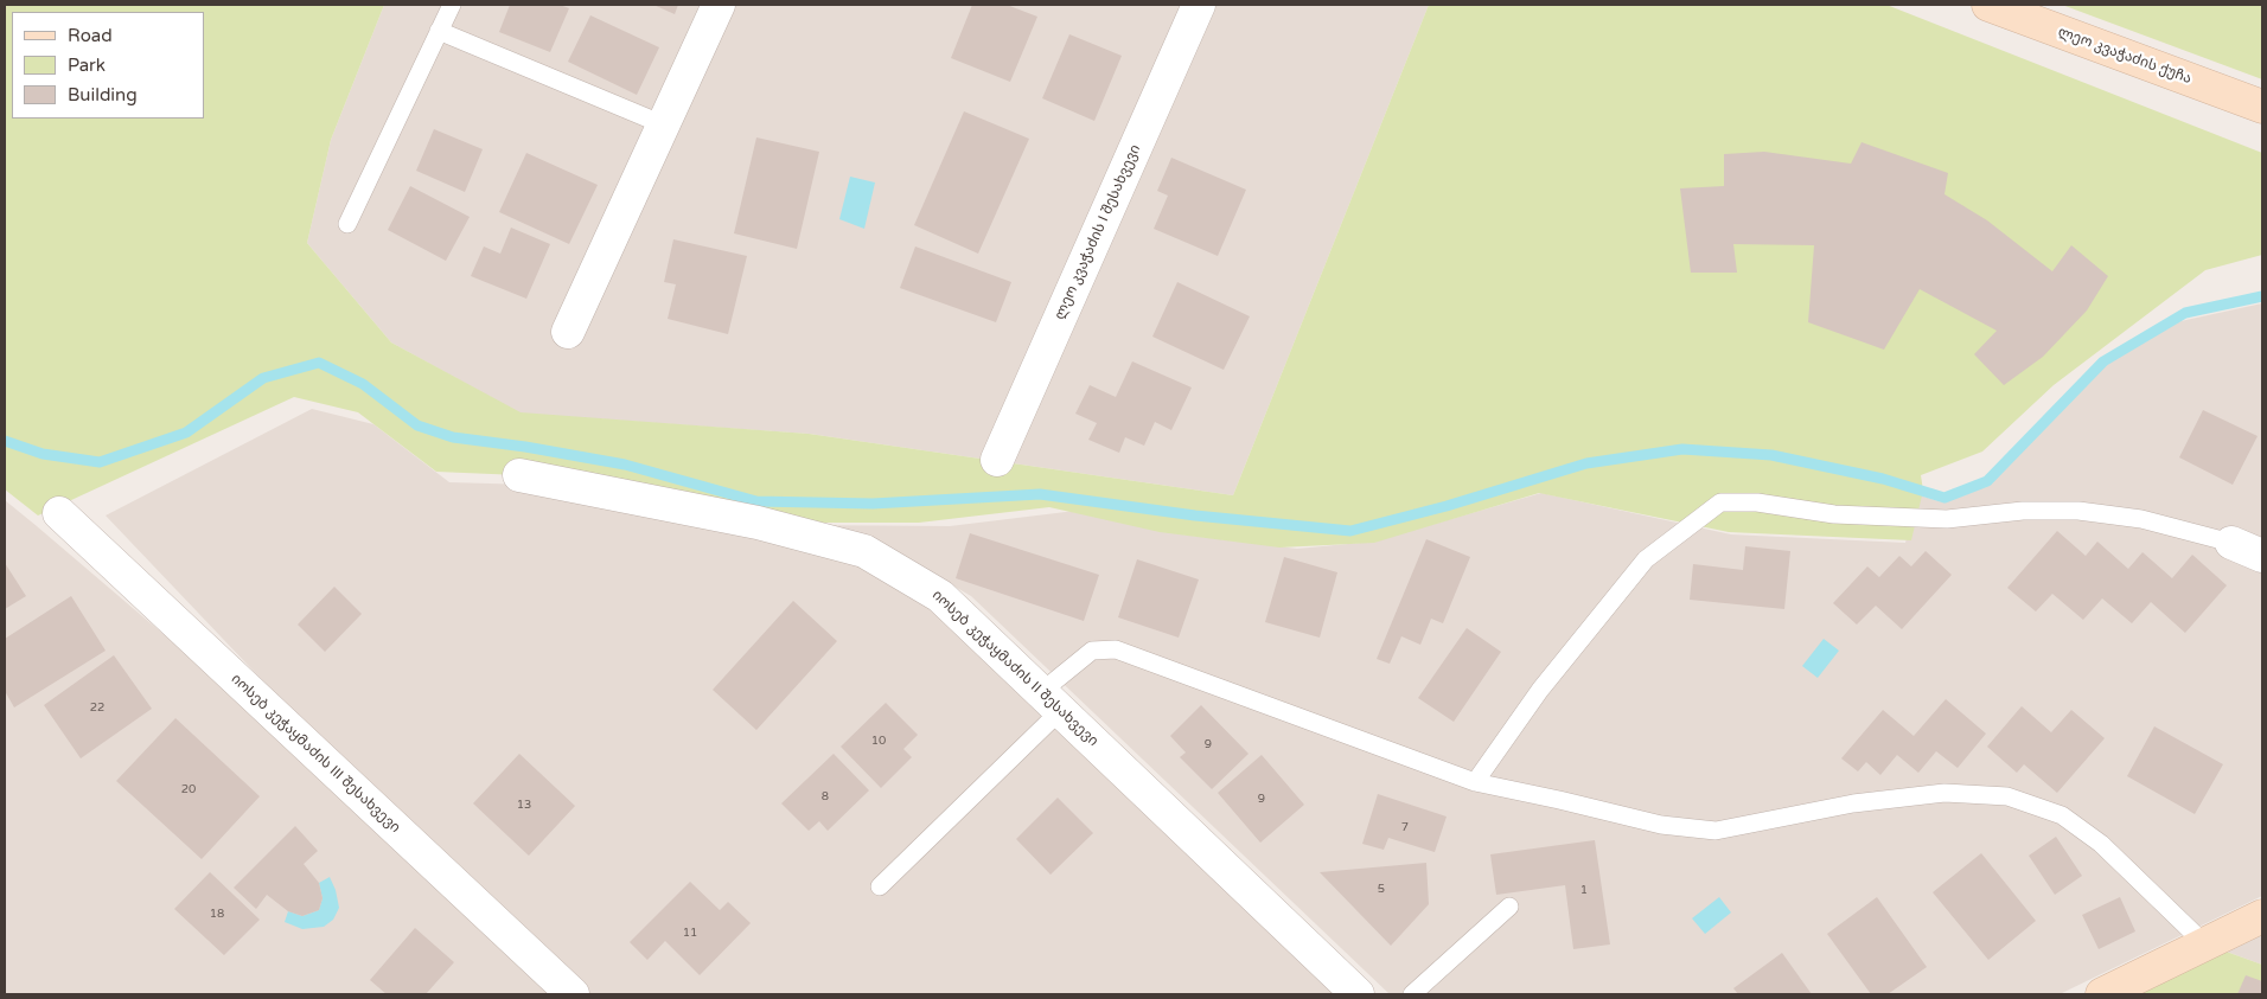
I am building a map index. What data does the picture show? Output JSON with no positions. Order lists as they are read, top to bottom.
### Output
{
  "streets": {
    "main road": ["ლეო კვაჭაძის ქუჩა"],
    "street": ["ლეო კვაჭაძის I შესახვევი", "იოსებ კეჭაყმაძის II შესახვევი", "იოსებ კეჭაყმაძის III შესახვევი"]
  },
  "house_numbers": [
    "22",
    "10",
    "9",
    "20",
    "8",
    "9",
    "13",
    "7",
    "5",
    "1",
    "18",
    "11"
  ],
  "legend": ["Road", "Park", "Building"]
}
